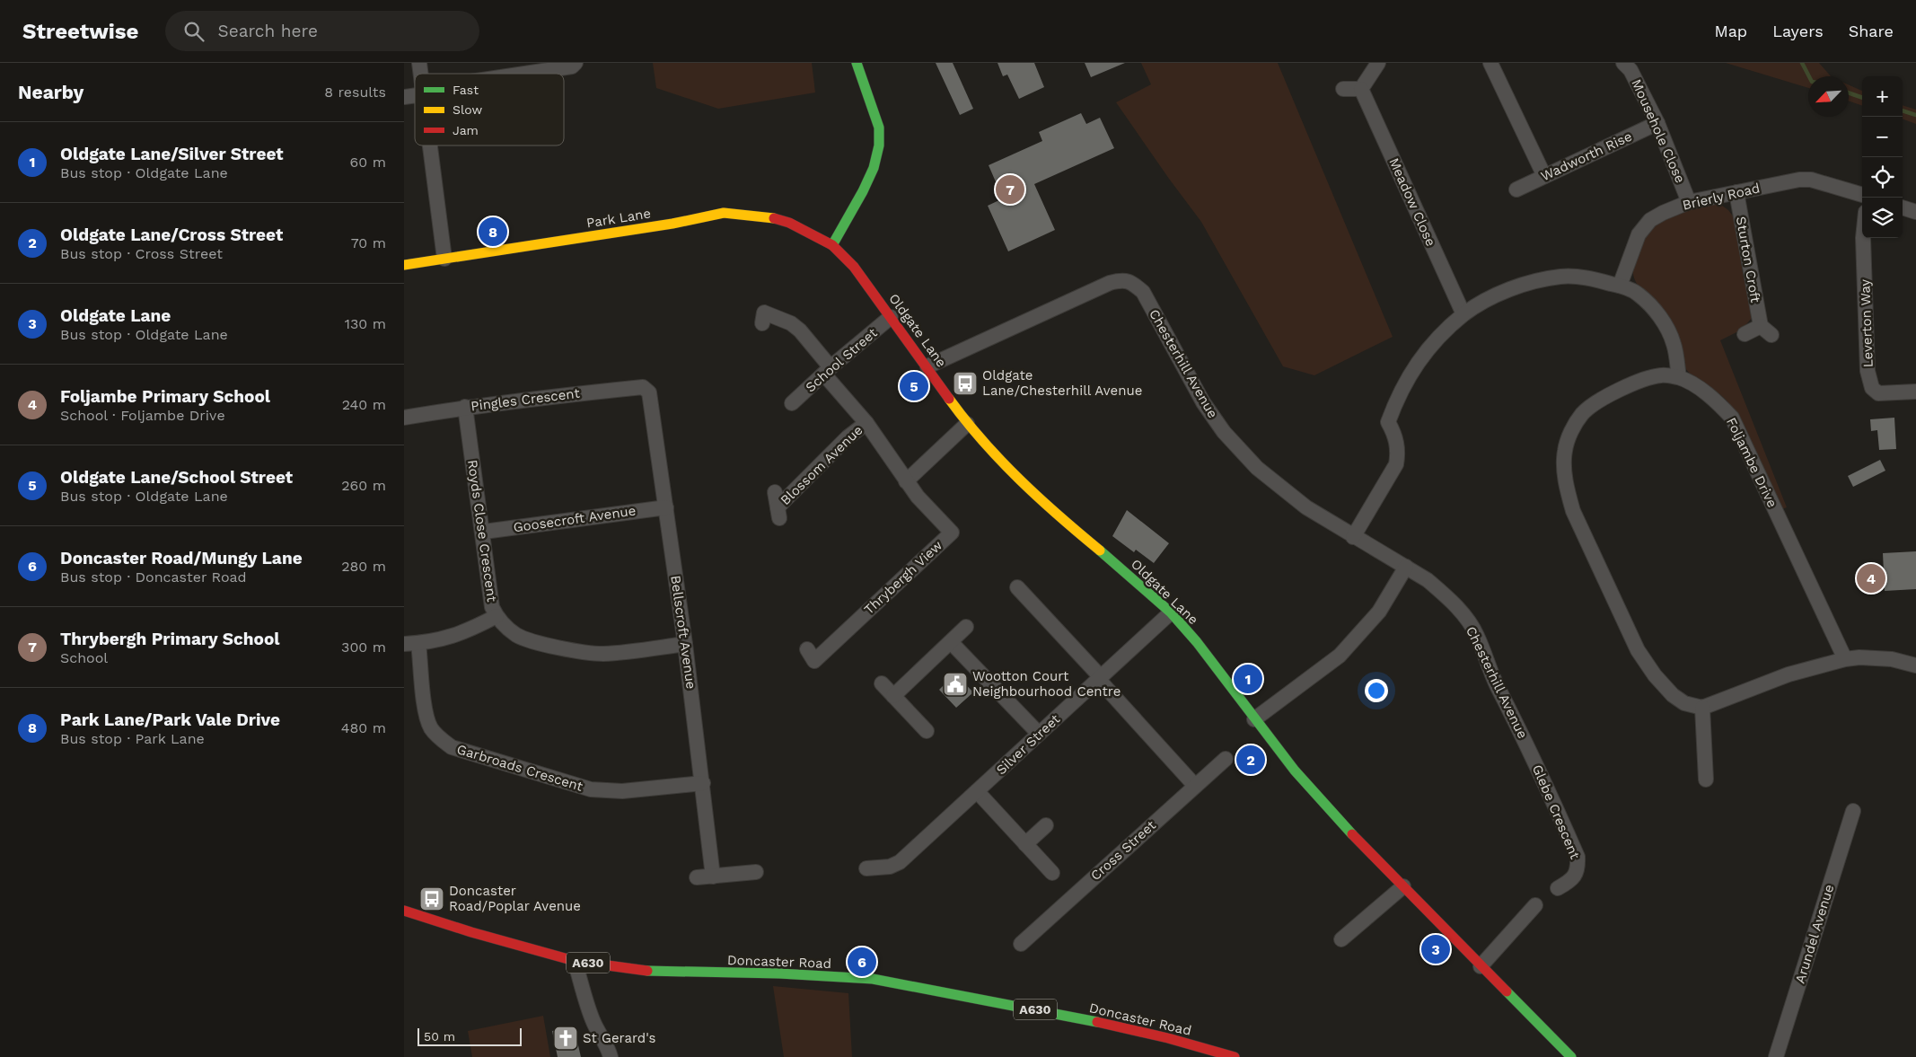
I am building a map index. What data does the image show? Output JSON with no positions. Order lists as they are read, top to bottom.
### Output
{
  "streets": {
    "street": [
      "Mousehole Close",
      "Wadworth Rise",
      "Brierly Road",
      "Meadow Close",
      "Park Lane",
      "Sturton Croft",
      "Leverton Way",
      "Oldgate Lane",
      "School Street",
      "Chesterhill Avenue",
      "Pingles Crescent",
      "Foljambe Drive",
      "Blossom Avenue",
      "Goosecroft Avenue",
      "Royds Close Crescent",
      "Thrybergh View",
      "Bellscroft Avenue",
      "Silver Street",
      "Garbroads Crescent",
      "Glebe Crescent",
      "Cross Street",
      "Arundel Avenue",
      "Doncaster Road",
      "A630"
    ]
  },
  "crossings": [
    ["Mousehole Close", "Wadworth Rise"],
    ["Mousehole Close", "Brierly Road"],
    ["Brierly Road", "Sturton Croft"],
    ["Park Lane", "Oldgate Lane"],
    ["Oldgate Lane", "School Street"],
    ["Oldgate Lane", "Chesterhill Avenue"],
    ["Oldgate Lane", "Silver Street"],
    ["School Street", "Thrybergh View"],
    ["Chesterhill Avenue", "Glebe Crescent"],
    ["Pingles Crescent", "Royds Close Crescent"],
    ["Pingles Crescent", "Bellscroft Avenue"],
    ["Blossom Avenue", "Thrybergh View"],
    ["Goosecroft Avenue", "Royds Close Crescent"],
    ["Goosecroft Avenue", "Bellscroft Avenue"],
    ["Royds Close Crescent", "Bellscroft Avenue"],
    ["Bellscroft Avenue", "Garbroads Crescent"]
  ],
  "places": {
    "bus stop": ["Oldgate Lane/Chesterhill Avenue", "Doncaster Road/Poplar Avenue"],
    "public building": ["Wootton Court Neighbourhood Centre"],
    "church": ["St Gerard's"]
  },
  "legend": ["Fast", "Slow", "Jam"],
  "scale_bar": "50 m",
  "north": "bottom left",
  "page": {
    "header": "Streetwise",
    "search": "Search here",
    "nav": ["Map", "Layers", "Share"],
    "heading": ["Nearby", "8 results"],
    "map_buttons": ["+", "−"],
    "list": [
      {
        "mark": "1",
        "name": "Oldgate Lane/Silver Street",
        "note": "Bus stop · Oldgate Lane",
        "value": "60 m"
      },
      {
        "mark": "2",
        "name": "Oldgate Lane/Cross Street",
        "note": "Bus stop · Cross Street",
        "value": "70 m"
      },
      {
        "mark": "3",
        "name": "Oldgate Lane",
        "note": "Bus stop · Oldgate Lane",
        "value": "130 m"
      },
      {
        "mark": "4",
        "name": "Foljambe Primary School",
        "note": "School · Foljambe Drive",
        "value": "240 m"
      },
      {
        "mark": "5",
        "name": "Oldgate Lane/School Street",
        "note": "Bus stop · Oldgate Lane",
        "value": "260 m"
      },
      {
        "mark": "6",
        "name": "Doncaster Road/Mungy Lane",
        "note": "Bus stop · Doncaster Road",
        "value": "280 m"
      },
      {
        "mark": "7",
        "name": "Thrybergh Primary School",
        "note": "School",
        "value": "300 m"
      },
      {
        "mark": "8",
        "name": "Park Lane/Park Vale Drive",
        "note": "Bus stop · Park Lane",
        "value": "480 m"
      }
    ],
    "pins": [
      "7",
      "8",
      "5",
      "4",
      "1",
      "2",
      "3",
      "6"
    ],
    "scale": "50 m"
  }
}
